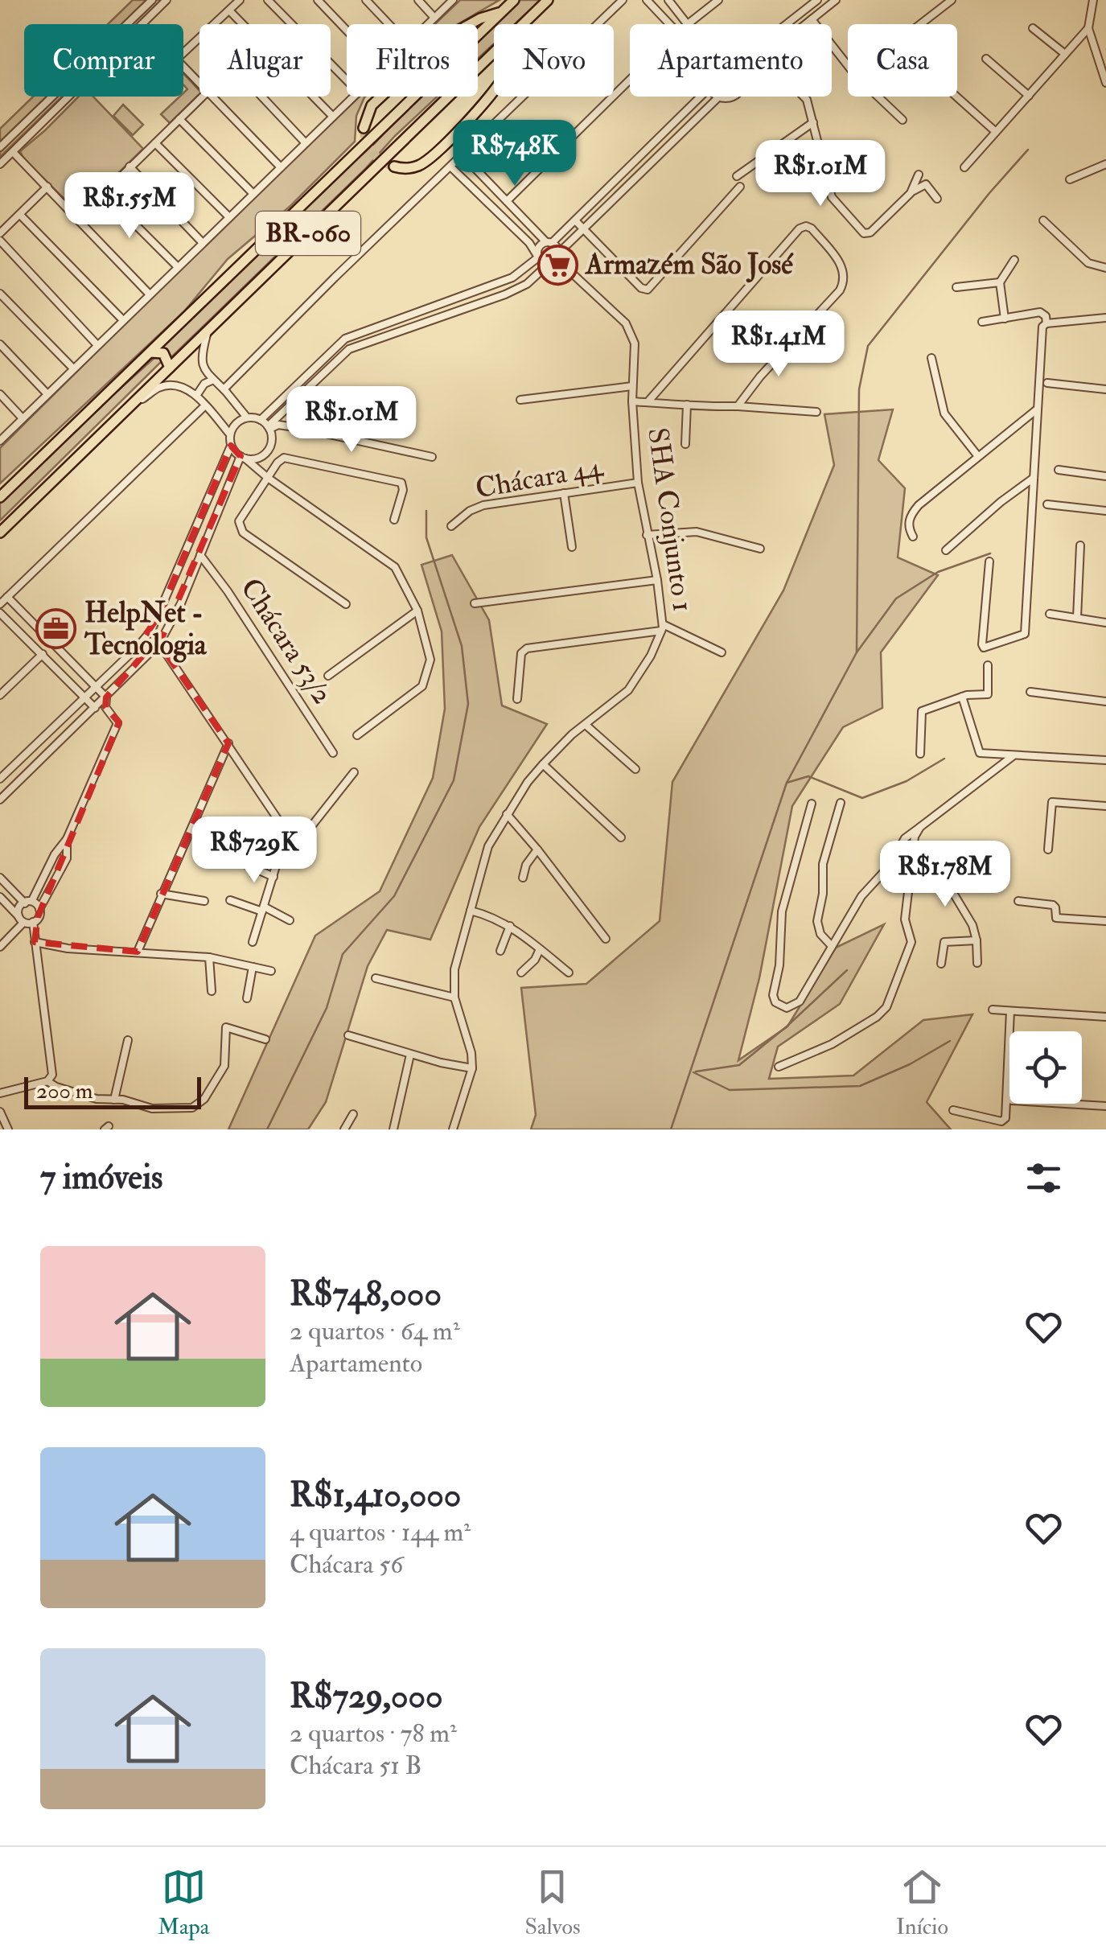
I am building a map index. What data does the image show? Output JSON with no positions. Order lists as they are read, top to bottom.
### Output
{
  "streets": {
    "highway": ["BR-060"],
    "street": ["Chácara 44", "SHA Conjunto 1", "Chácara 53/2"]
  },
  "crossings": [
    ["Chácara 44", "SHA Conjunto 1"]
  ],
  "places": {
    "supermarket": ["Armazém São José"],
    "office": ["HelpNet - Tecnologia"]
  },
  "scale_bar": "200 m",
  "page": {
    "chip": [
      "Comprar",
      "Alugar",
      "Filtros",
      "Novo",
      "Apartamento",
      "Casa"
    ],
    "price": [
      "R$748K",
      "R$1.01M",
      "R$1.55M",
      "R$1.41M",
      "R$1.01M",
      "R$729K",
      "R$1.78M"
    ],
    "scale": "200 m",
    "heading": "7 imóveis",
    "list": [
      {
        "name": "R$748,000",
        "note": "2 quartos · 64 m² · Apartamento"
      },
      {
        "name": "R$1,410,000",
        "note": "4 quartos · 144 m² · Chácara 56"
      },
      {
        "name": "R$729,000",
        "note": "2 quartos · 78 m² · Chácara 51 B"
      }
    ],
    "tabs": ["Mapa", "Salvos", "Início"]
  }
}
